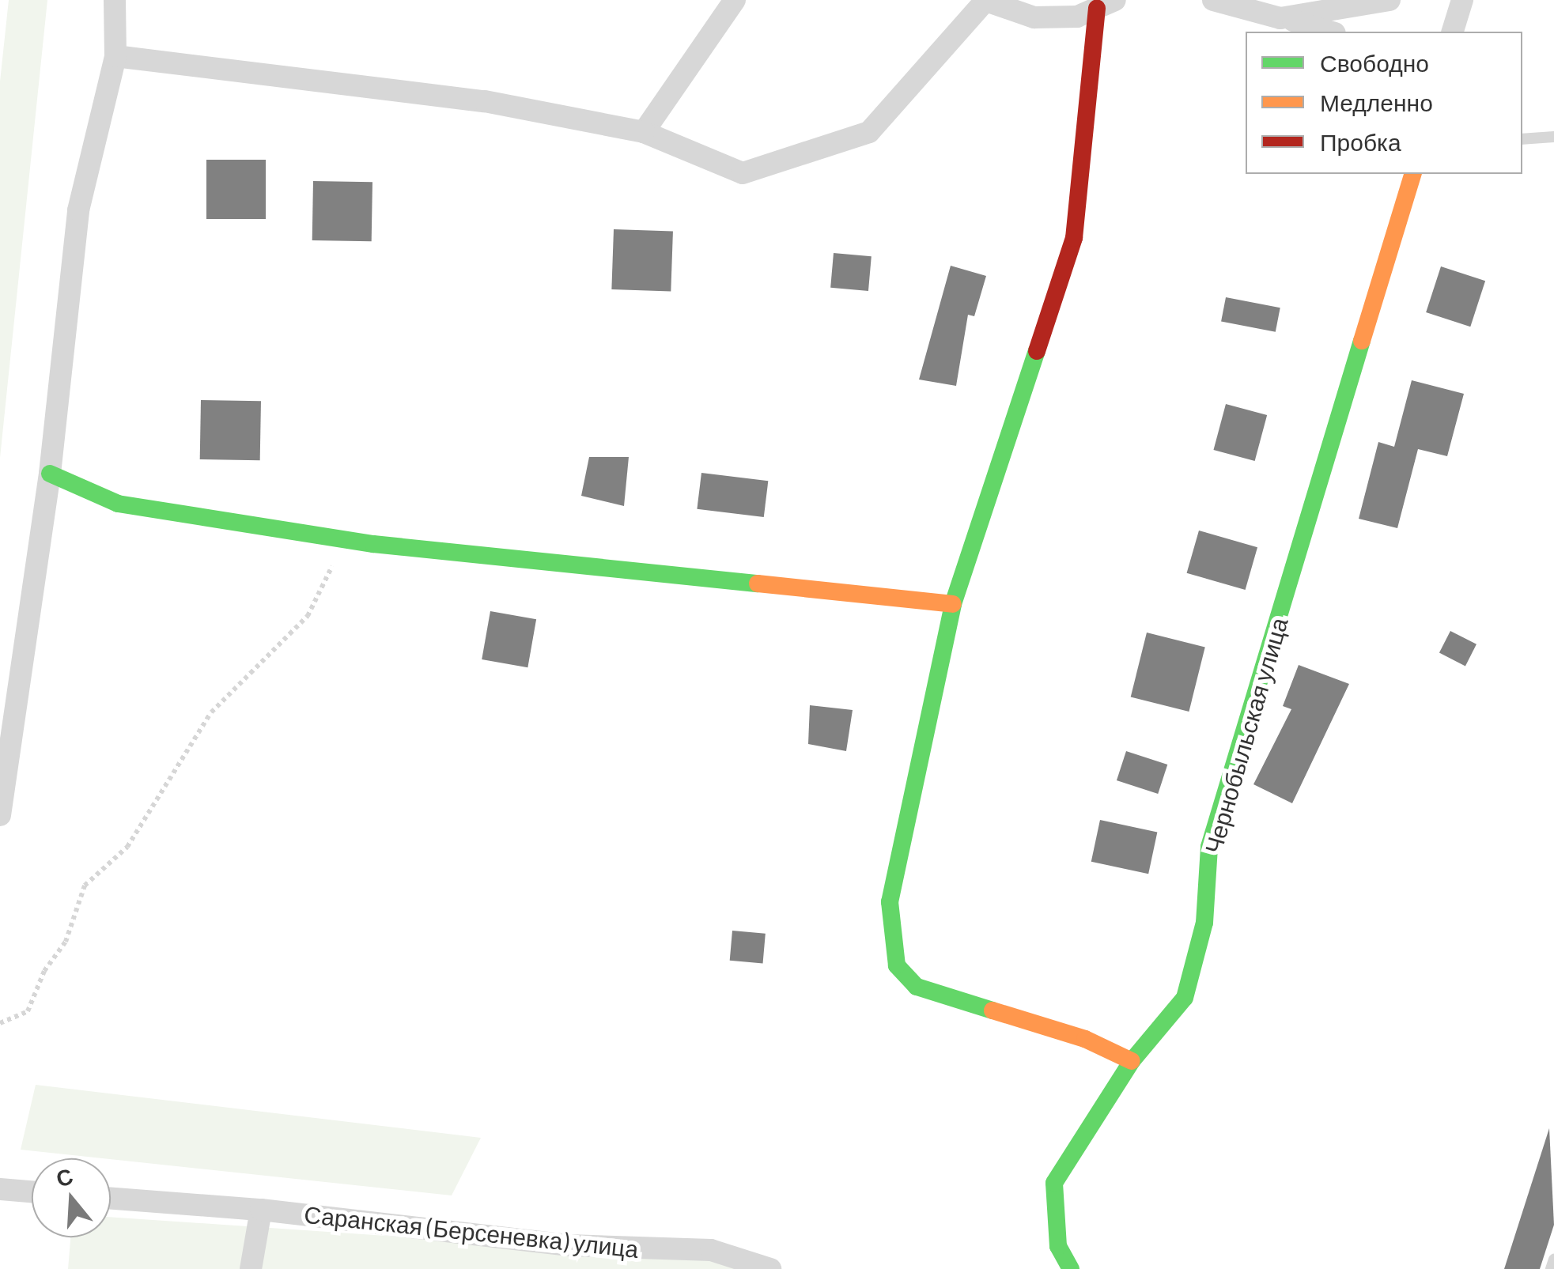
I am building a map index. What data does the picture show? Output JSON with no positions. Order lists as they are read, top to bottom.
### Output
{
  "streets": {
    "street": ["Чернобыльская улица", "Саранская (Берсеневка) улица"]
  },
  "legend": ["Свободно", "Медленно", "Пробка"],
  "north": "top"
}
